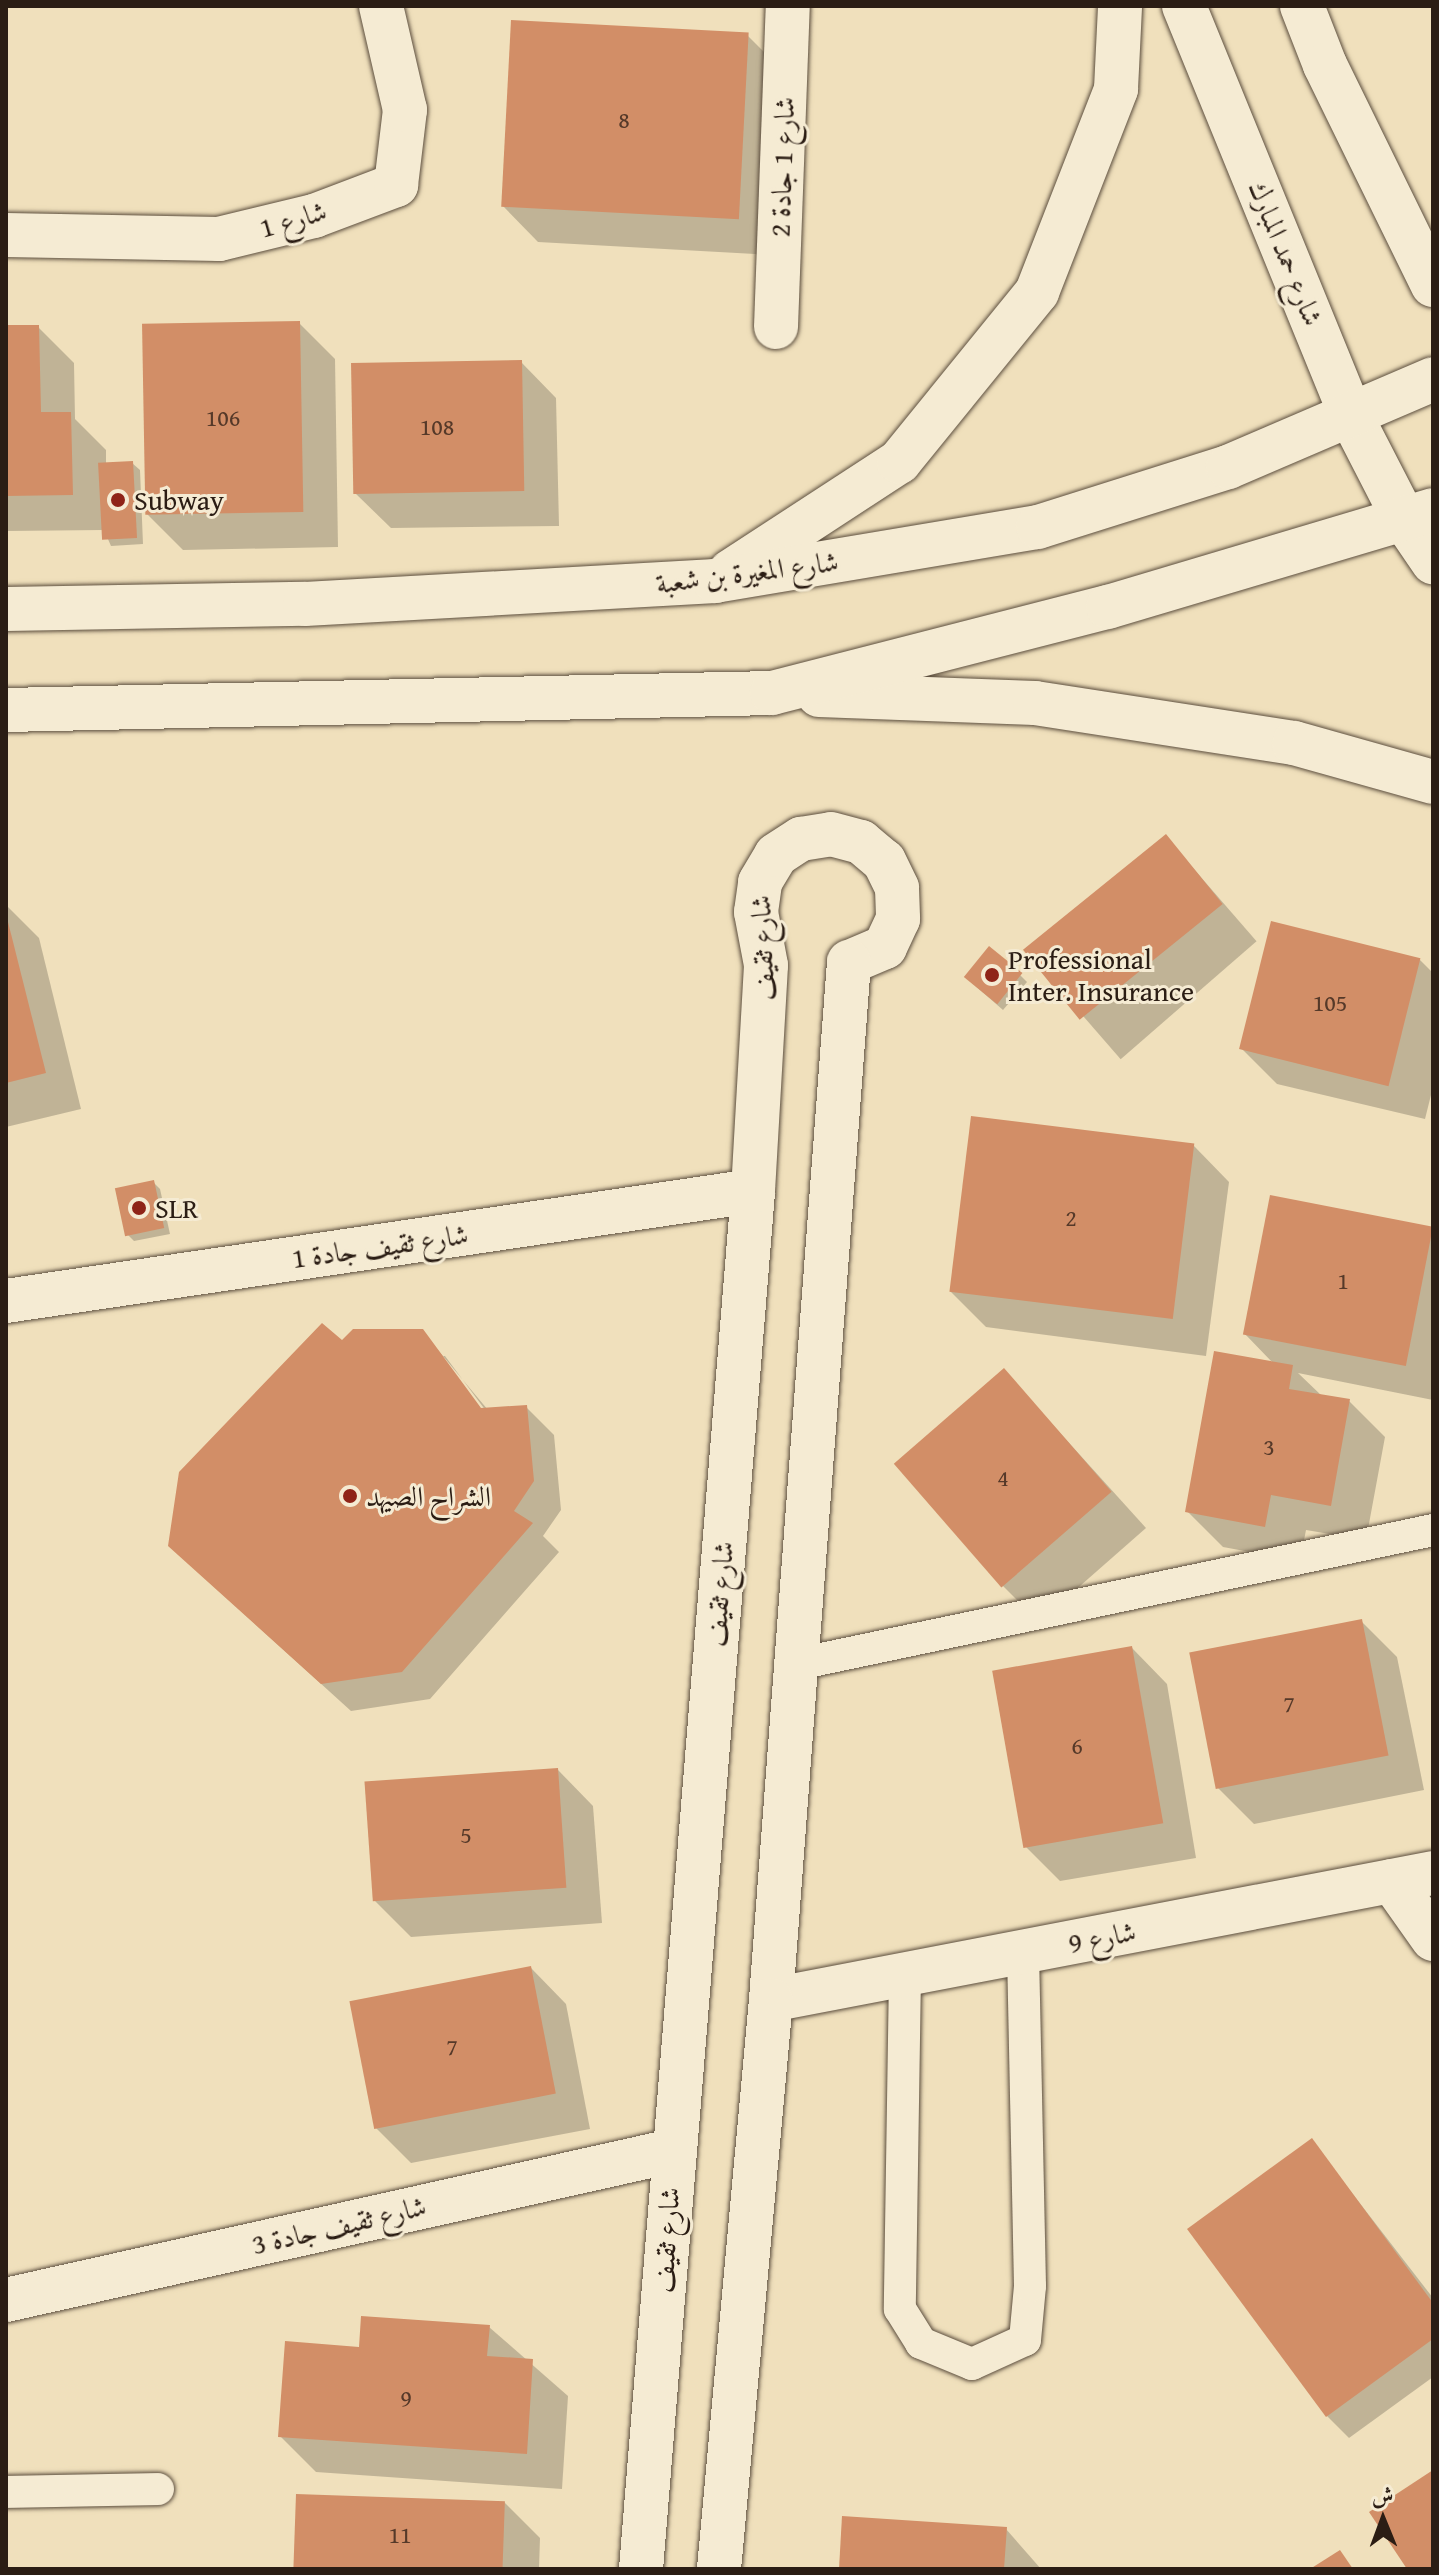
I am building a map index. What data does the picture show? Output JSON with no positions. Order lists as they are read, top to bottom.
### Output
{
  "streets": {
    "street": [
      "شارع 1 جادة 2",
      "شارع 1",
      "شارع حمد المبارك",
      "شارع المغيرة بن شعبة",
      "شارع ثقيف",
      "شارع ثقيف جادة 1",
      "شارع 9",
      "شارع ثقيف جادة 3"
    ]
  },
  "crossings": [
    ["شارع حمد المبارك", "شارع المغيرة بن شعبة"],
    ["شارع ثقيف", "شارع ثقيف جادة 1"],
    ["شارع ثقيف", "شارع 9"],
    ["شارع ثقيف", "شارع ثقيف جادة 3"]
  ],
  "places": [
    "Subway",
    "Professional Inter. Insurance",
    "SLR",
    "الشراح الصيهد"
  ],
  "house_numbers": [
    "8",
    "106",
    "108",
    "105",
    "2",
    "1",
    "3",
    "4",
    "7",
    "6",
    "5",
    "7",
    "9",
    "11"
  ],
  "north": "top"
}
